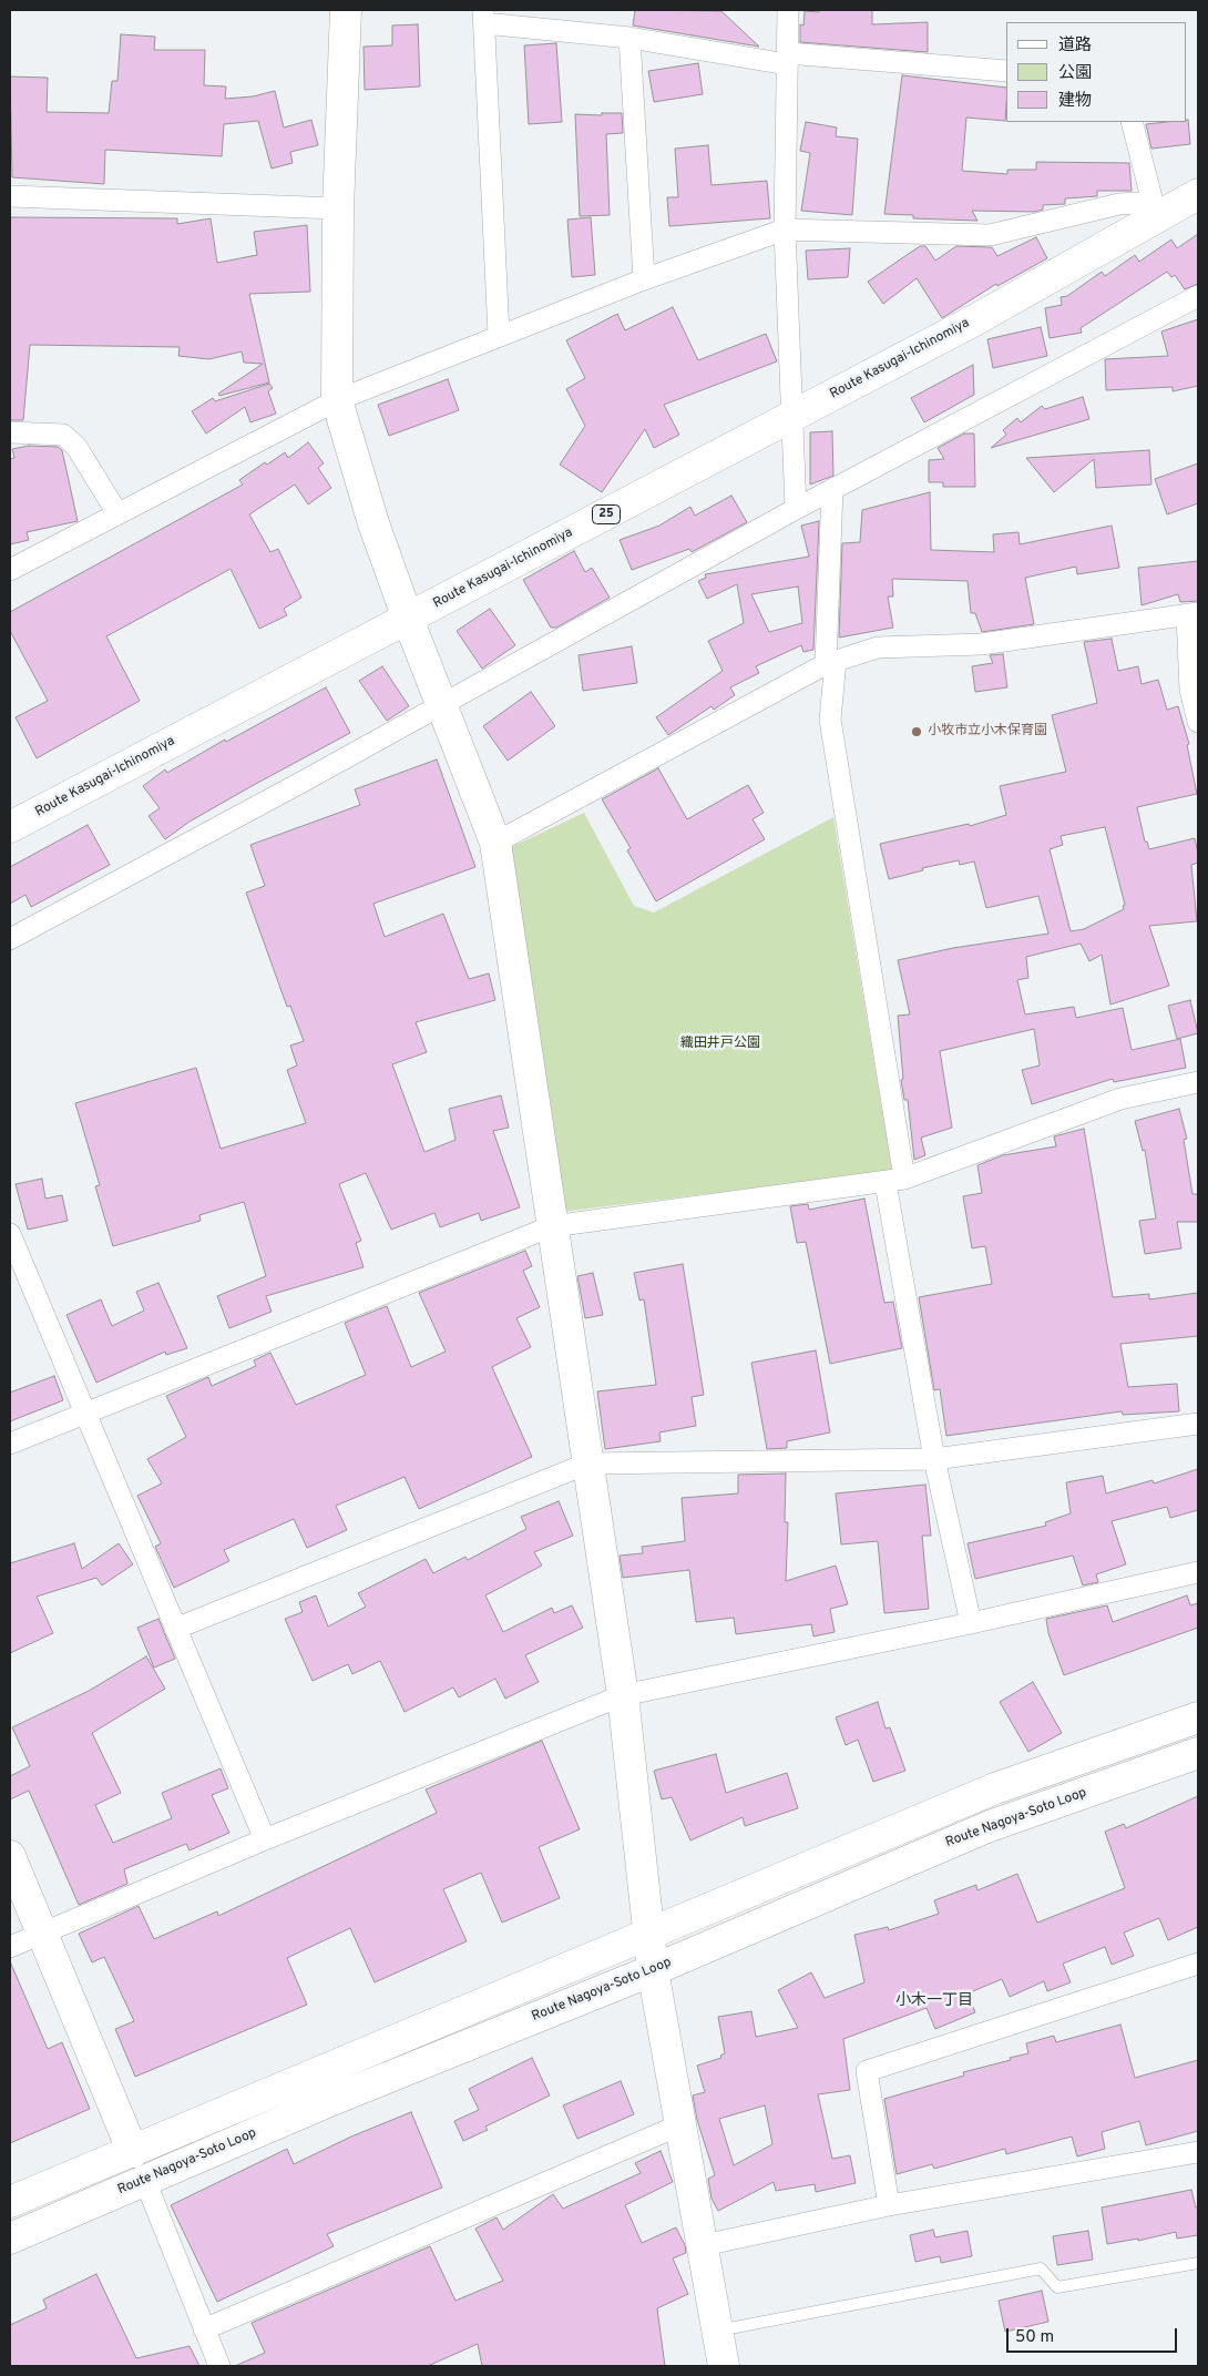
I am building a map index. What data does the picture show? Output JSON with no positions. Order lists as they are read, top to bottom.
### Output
{
  "streets": {
    "main road": ["Route Kasugai-Ichinomiya", "25", "Route Nagoya-Soto Loop"]
  },
  "districts": ["小木一丁目"],
  "parks": ["織田井戸公園"],
  "places": ["小牧市立小木保育園"],
  "legend": ["道路", "公園", "建物"],
  "scale_bar": "50 m"
}
